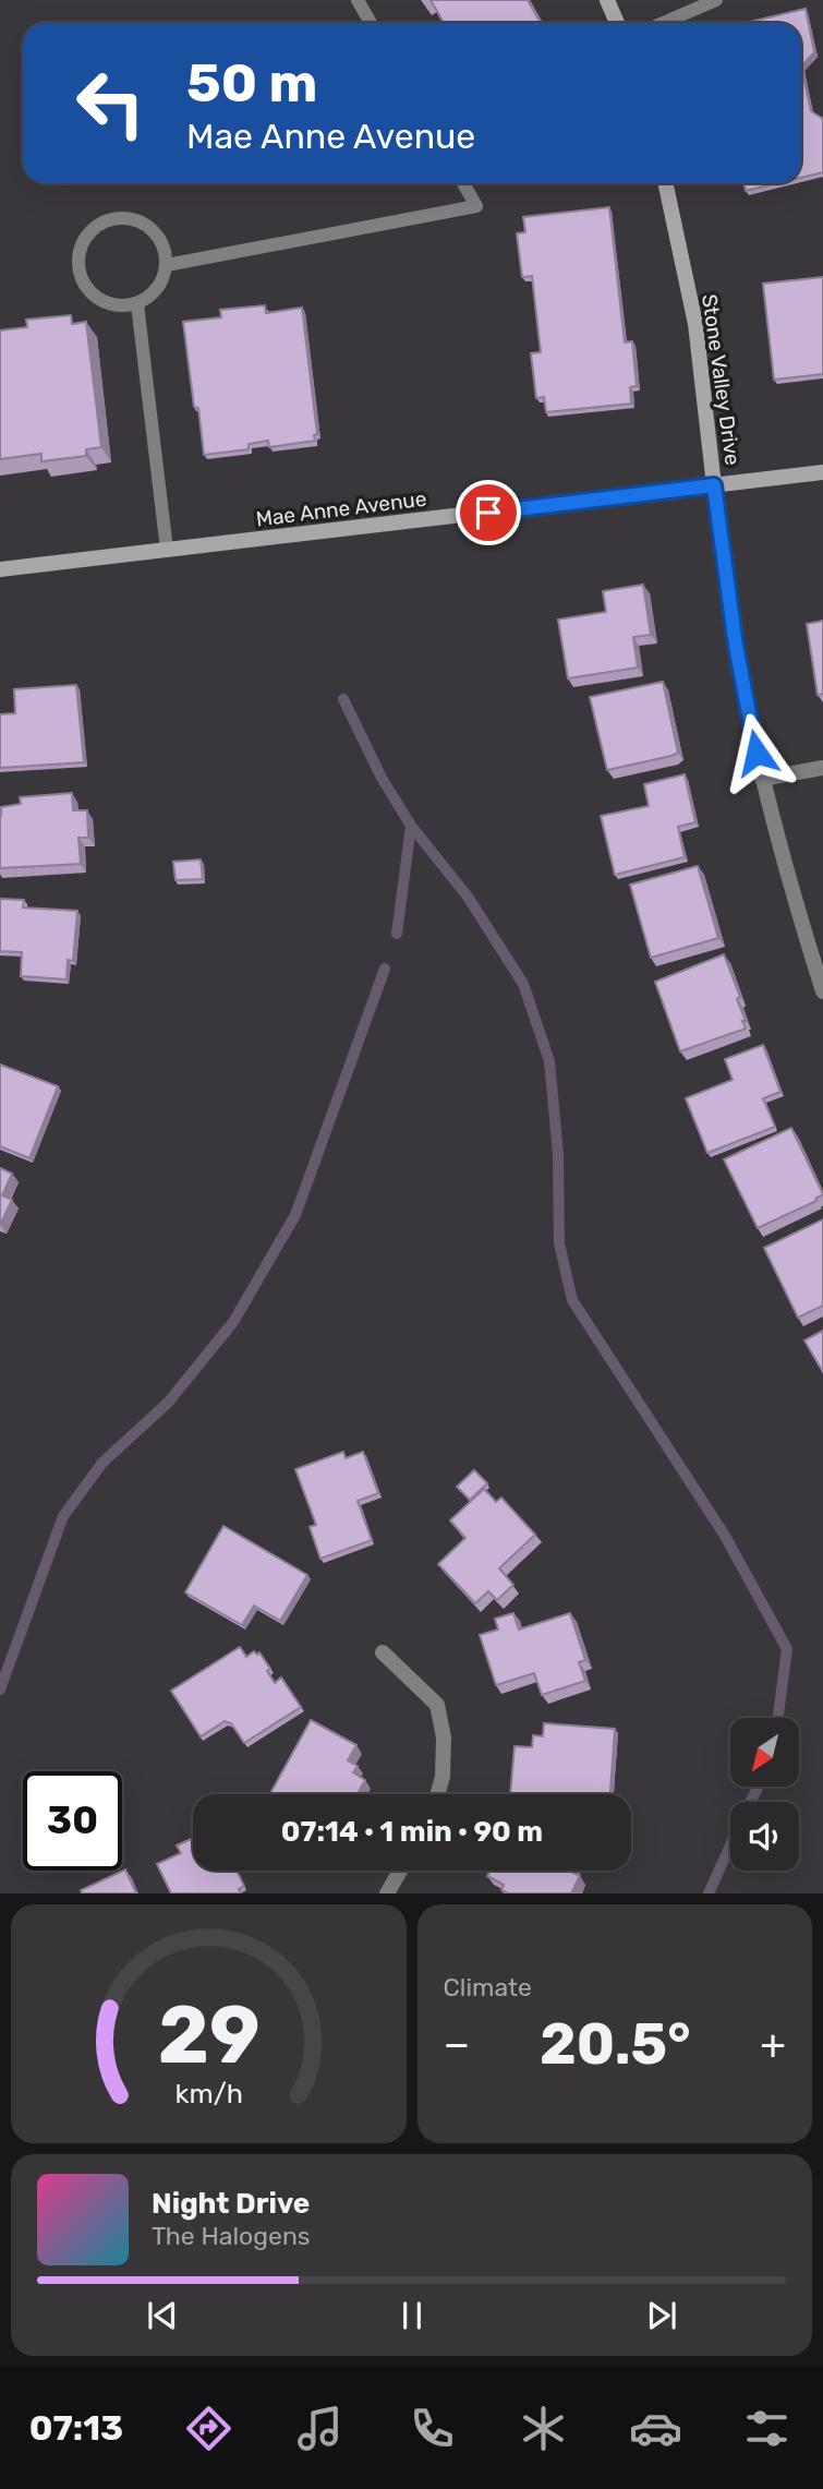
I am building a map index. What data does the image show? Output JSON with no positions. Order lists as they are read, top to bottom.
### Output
{
  "streets": {
    "main road": ["Stone Valley Drive", "Mae Anne Avenue"]
  },
  "crossings": [
    ["Stone Valley Drive", "Mae Anne Avenue"]
  ],
  "north": "bottom left",
  "page": {
    "turn": ["50 m", "Mae Anne Avenue"],
    "limit": "30",
    "trip": "07:14 · 1 min · 90 m",
    "tile": "Climate",
    "heat": ["−", "20.5°", "+"],
    "song": ["Night Drive", "The Halogens"],
    "tabs": "07:13",
    "gauge": ["29", "km/h"]
  }
}
